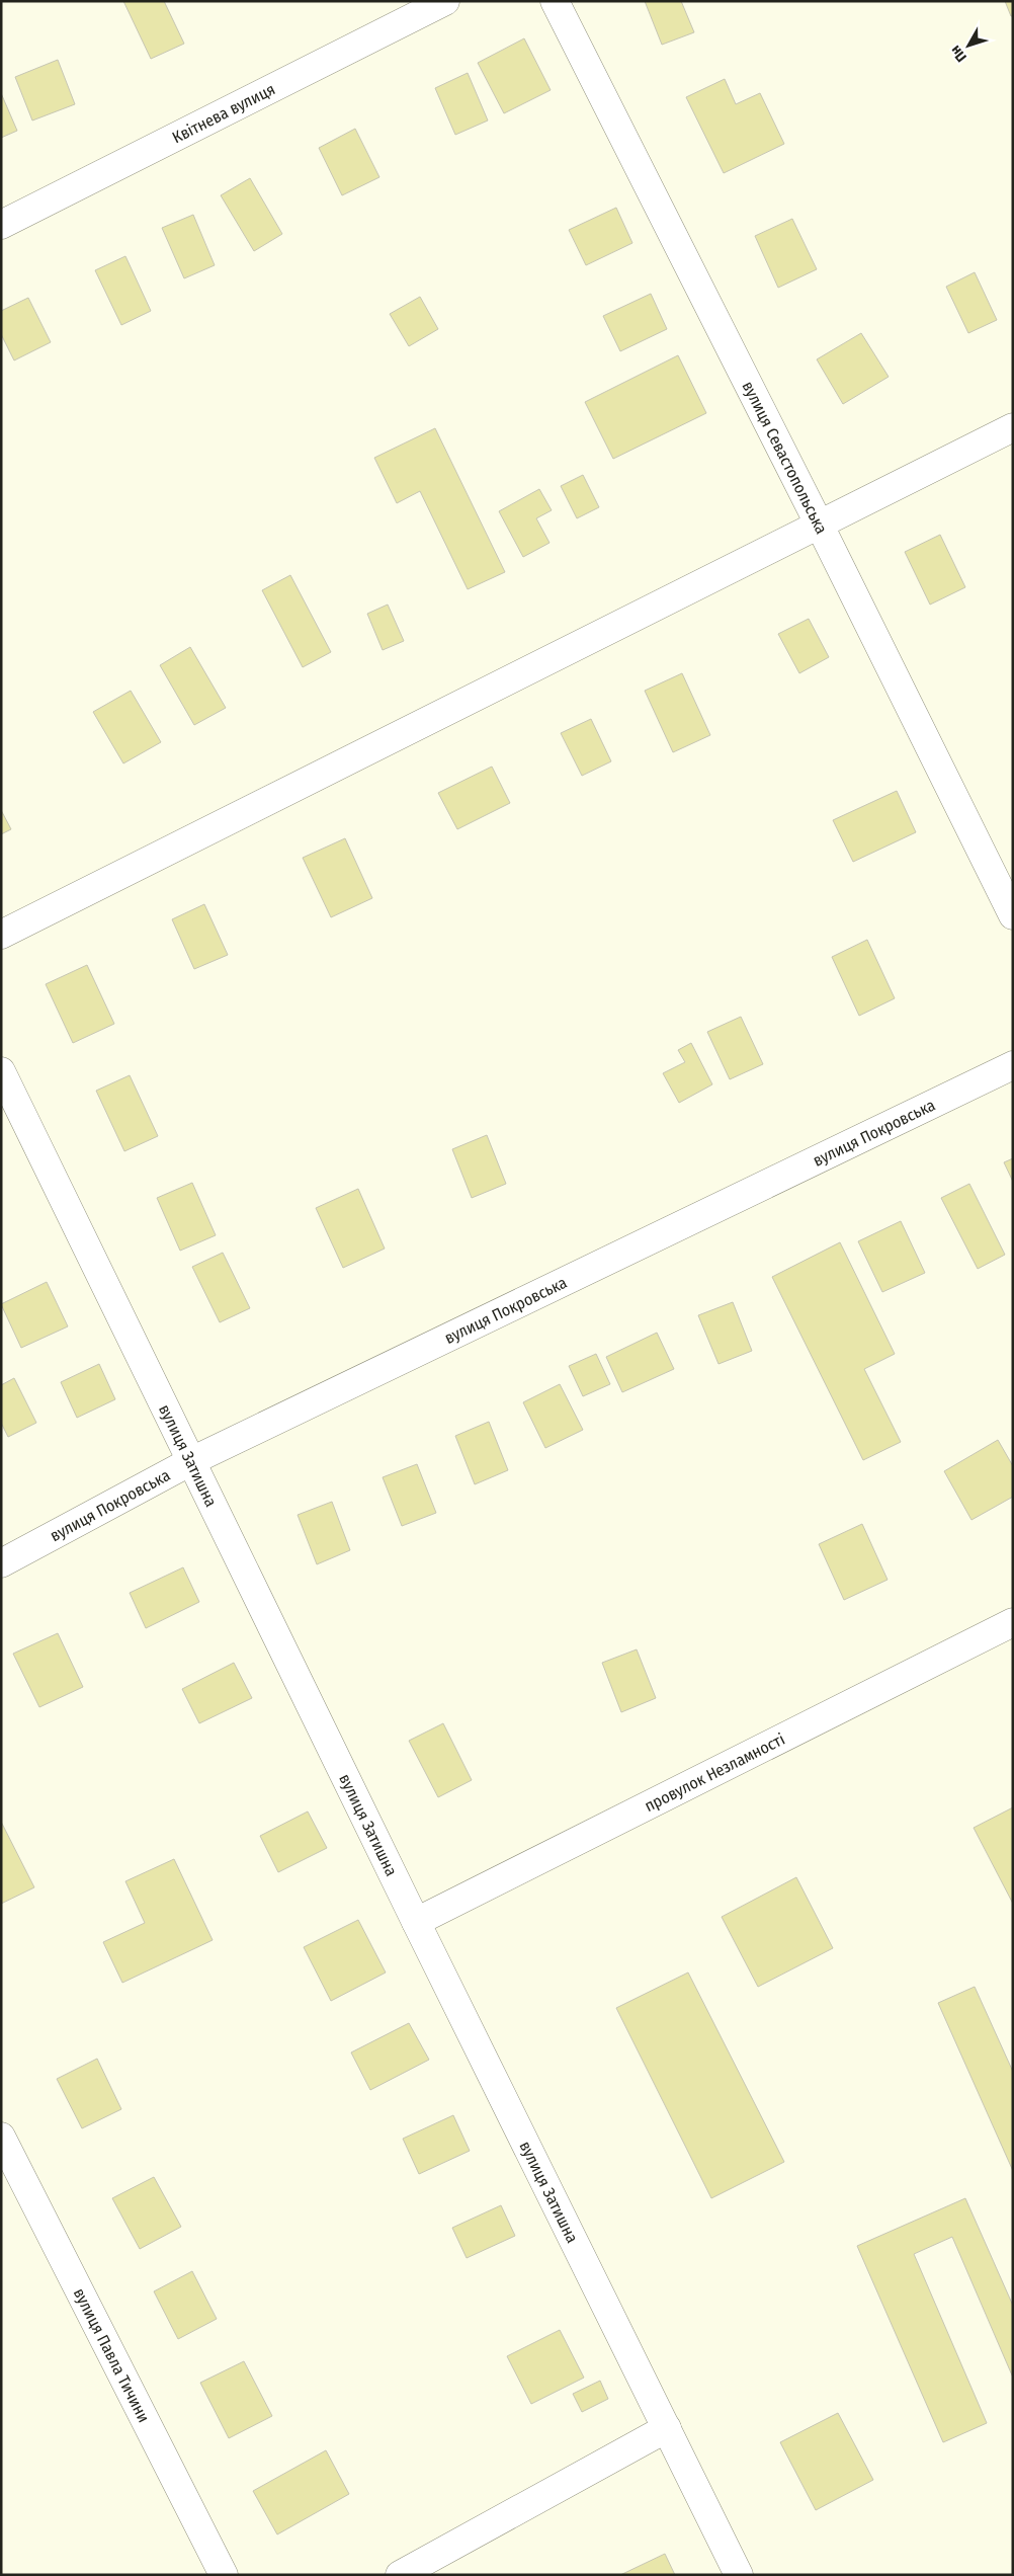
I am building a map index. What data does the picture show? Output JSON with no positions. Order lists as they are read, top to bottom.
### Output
{
  "streets": {
    "street": [
      "Квітнева вулиця",
      "вулиця Севастопольська",
      "вулиця Покровська",
      "вулиця Затишна",
      "провулок Незламності",
      "вулиця Павла Тичини"
    ]
  },
  "crossings": [
    ["вулиця Покровська", "вулиця Затишна"],
    ["вулиця Затишна", "провулок Незламності"]
  ],
  "north": "bottom left"
}
